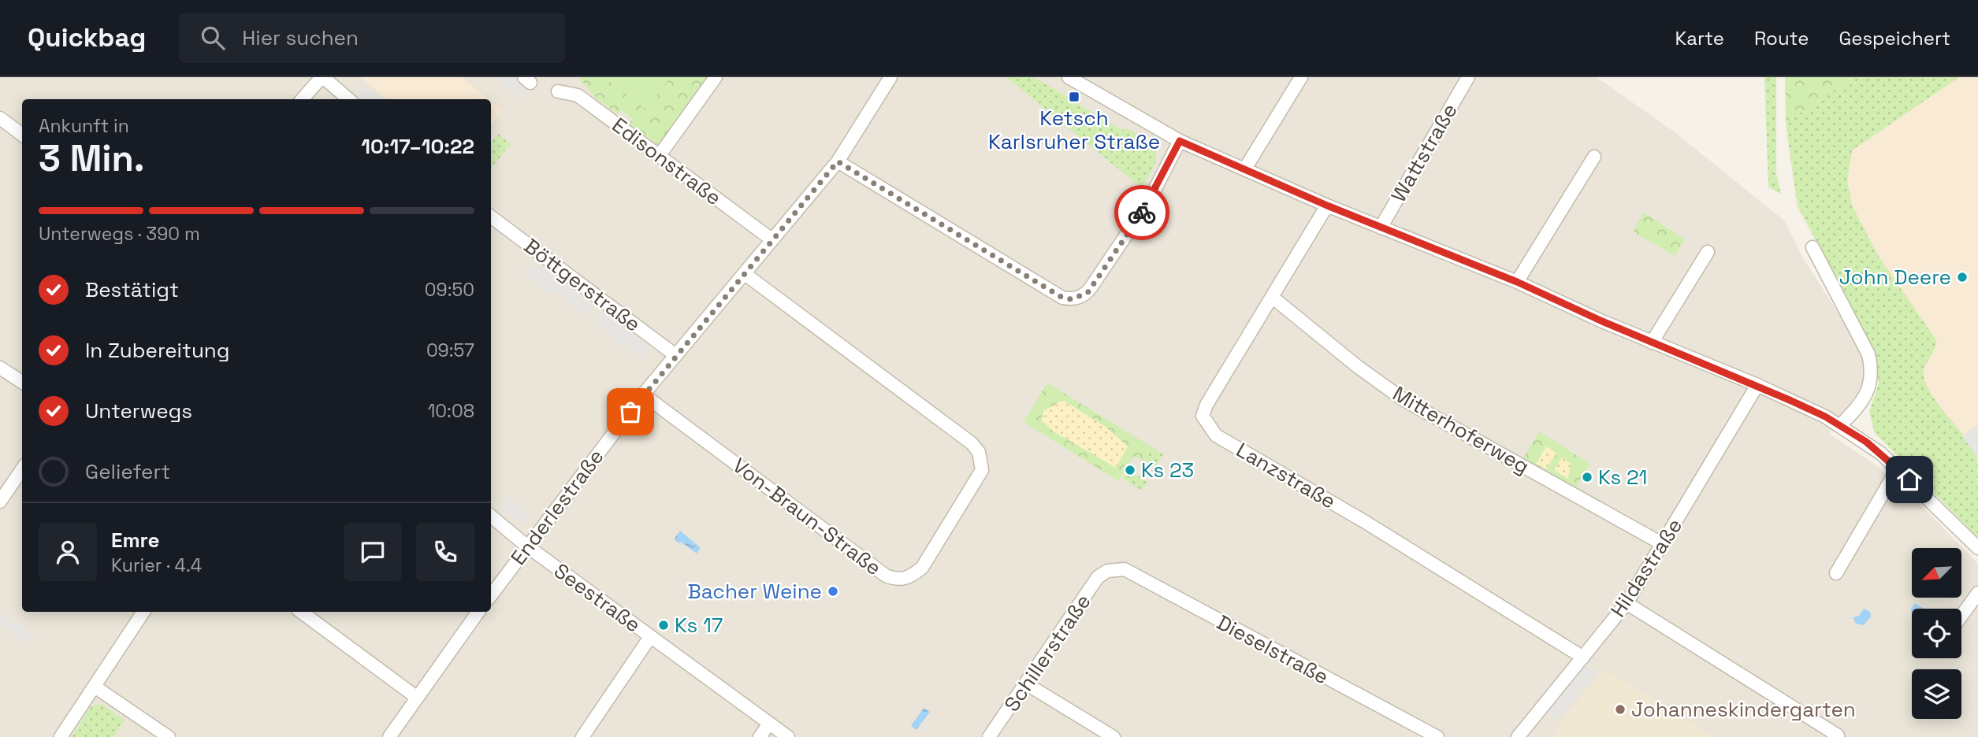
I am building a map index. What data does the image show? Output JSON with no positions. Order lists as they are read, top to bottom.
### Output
{
  "streets": {
    "street": [
      "Wattstraße",
      "Edisonstraße",
      "Böttgerstraße",
      "Mitterhoferweg",
      "Lanzstraße",
      "Enderlestraße",
      "Von-Braun-Straße",
      "Hildastraße",
      "Seestraße",
      "Dieselstraße",
      "Schillerstraße"
    ]
  },
  "crossings": [
    ["Edisonstraße", "Enderlestraße"],
    ["Böttgerstraße", "Enderlestraße"],
    ["Mitterhoferweg", "Lanzstraße"],
    ["Mitterhoferweg", "Hildastraße"],
    ["Lanzstraße", "Hildastraße"],
    ["Enderlestraße", "Von-Braun-Straße"],
    ["Enderlestraße", "Seestraße"],
    ["Dieselstraße", "Schillerstraße"]
  ],
  "places": {
    "transit": ["Ketsch Karlsruher Straße"],
    "other": [
      "John Deere",
      "Ks 23",
      "Ks 21",
      "Bacher Weine",
      "Ks 17",
      "Johanneskindergarten"
    ]
  },
  "north": "bottom left",
  "page": {
    "header": "Quickbag",
    "search": "Hier suchen",
    "nav": ["Karte", "Route", "Gespeichert"],
    "heading": ["3 Min.", "Ankunft in", "10:17–10:22"],
    "panel": ["Emre", "Kurier · 4.4"],
    "bar": "Unterwegs · 390 m",
    "list": [
      ["Bestätigt", "09:50"],
      ["In Zubereitung", "09:57"],
      ["Unterwegs", "10:08"],
      "Geliefert"
    ]
  }
}
